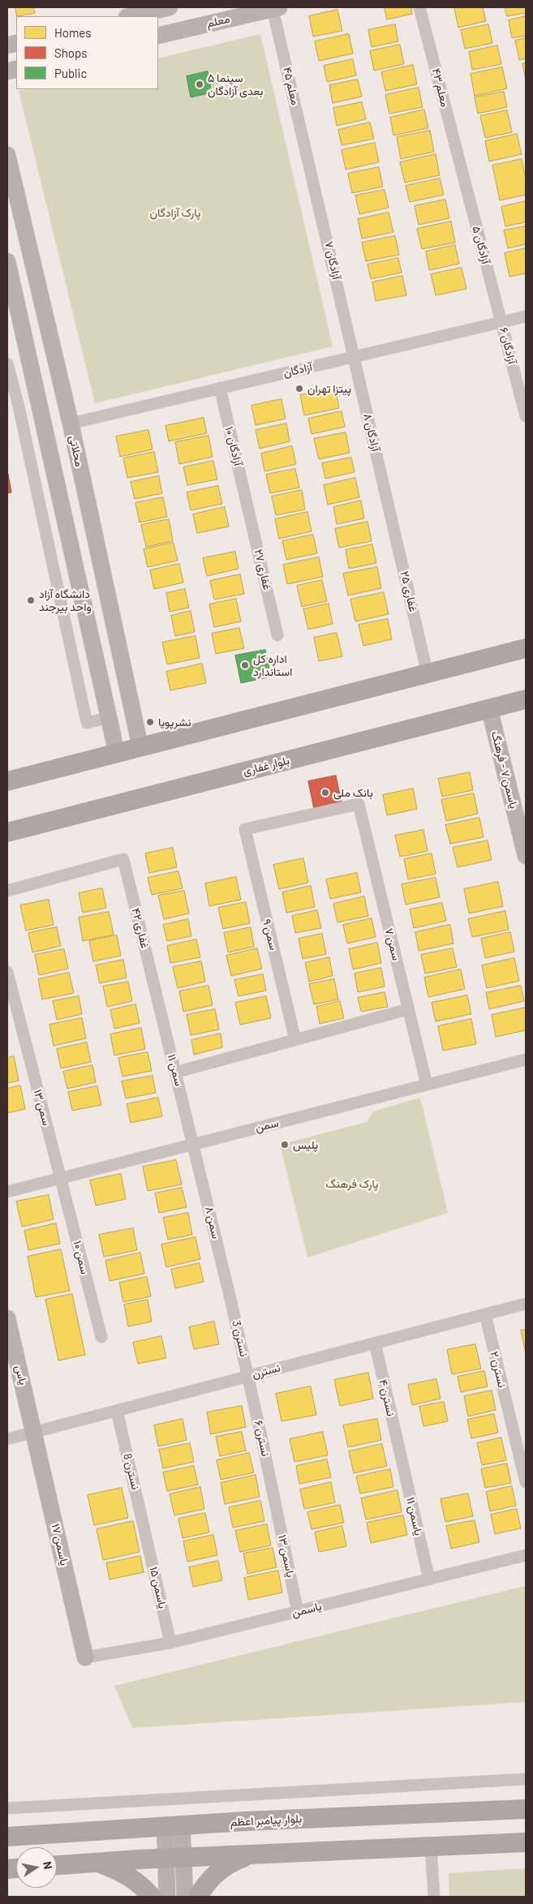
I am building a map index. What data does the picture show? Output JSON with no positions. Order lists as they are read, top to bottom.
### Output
{
  "streets": {
    "main road": [
      "معلم",
      "محلاتی",
      "بلوار غفاری",
      "یاسمن ۷ - فرهنگ",
      "یاس",
      "یاسمن ۱۷",
      "بلوار پیامبر اعظم"
    ],
    "street": [
      "معلم ۴۵",
      "معلم ۴۳",
      "آزادگان ۵",
      "آزادگان ۷",
      "آزادگان ۶",
      "آزادگان",
      "آزادگان ۸",
      "آزادگان ۱۰",
      "غفاری ۲۷",
      "غفاری ۲۵",
      "غفاری ۴۲",
      "سمن ۹",
      "سمن ۷",
      "سمن ۱۱",
      "سمن ۱۳",
      "سمن",
      "سمن ۸",
      "سمن ۱۰",
      "نسترن 3",
      "نسترن ۲",
      "نسترن",
      "نسترن ۴",
      "نسترن ۶",
      "نسترن 8",
      "یاسمن ۱۱",
      "یاسمن ۱۳",
      "یاسمن ۱۵",
      "یاسمن"
    ]
  },
  "crossings": [
    ["معلم", "معلم ۴۵"],
    ["معلم ۴۵", "آزادگان ۷"],
    ["معلم ۴۳", "آزادگان ۵"],
    ["آزادگان ۵", "آزادگان ۶"],
    ["آزادگان ۵", "آزادگان"],
    ["آزادگان ۷", "آزادگان"],
    ["آزادگان ۷", "آزادگان ۸"],
    ["آزادگان ۶", "آزادگان"],
    ["آزادگان", "آزادگان ۸"],
    ["آزادگان", "آزادگان ۱۰"],
    ["آزادگان", "محلاتی"],
    ["آزادگان ۸", "غفاری ۲۵"],
    ["آزادگان ۱۰", "غفاری ۲۷"],
    ["بلوار غفاری", "یاسمن ۷ - فرهنگ"],
    ["غفاری ۴۲", "سمن ۱۱"],
    ["سمن ۹", "سمن ۷"],
    ["سمن ۷", "سمن"],
    ["سمن ۱۱", "سمن"],
    ["سمن ۱۱", "سمن ۸"],
    ["سمن ۱۳", "سمن"],
    ["سمن ۱۳", "سمن ۱۰"],
    ["سمن", "سمن ۸"],
    ["سمن", "سمن ۱۰"],
    ["سمن ۸", "نسترن 3"],
    ["نسترن 3", "نسترن"],
    ["نسترن 3", "نسترن ۶"],
    ["نسترن ۲", "نسترن"],
    ["نسترن", "یاس"],
    ["نسترن", "نسترن ۴"],
    ["نسترن", "نسترن ۶"],
    ["نسترن", "نسترن 8"],
    ["نسترن", "یاسمن ۱۷"],
    ["یاس", "یاسمن ۱۷"],
    ["نسترن ۴", "یاسمن ۱۱"],
    ["نسترن ۶", "یاسمن ۱۳"],
    ["نسترن 8", "یاسمن ۱۵"],
    ["یاسمن ۱۱", "یاسمن"],
    ["یاسمن ۱۷", "یاسمن"],
    ["یاسمن ۱۳", "یاسمن"],
    ["یاسمن ۱۵", "یاسمن"]
  ],
  "parks": ["پارک آزادگان", "پارک فرهنگ"],
  "places": [
    "سینما ۵ بعدی آزادگان",
    "پیتزا تهران",
    "دانشگاه آزاد واحد بیرجند",
    "اداره کل استاندارد",
    "نشرپویا",
    "بانک ملی",
    "پلیس"
  ],
  "legend": ["Homes", "Shops", "Public"],
  "north": "right"
}
